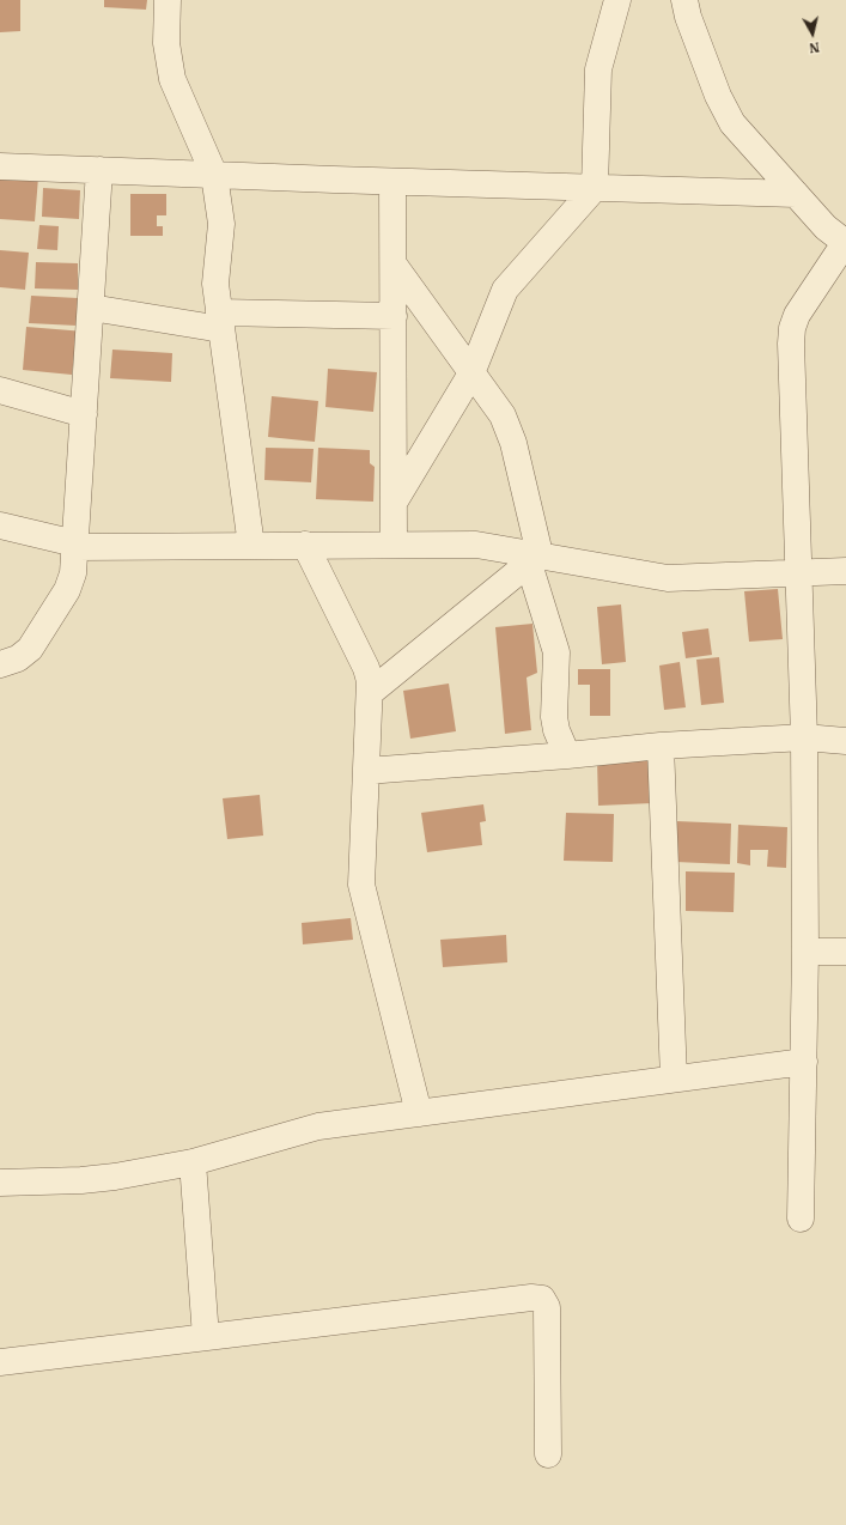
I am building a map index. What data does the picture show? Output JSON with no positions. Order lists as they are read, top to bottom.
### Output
{
  "north": "bottom"
}
